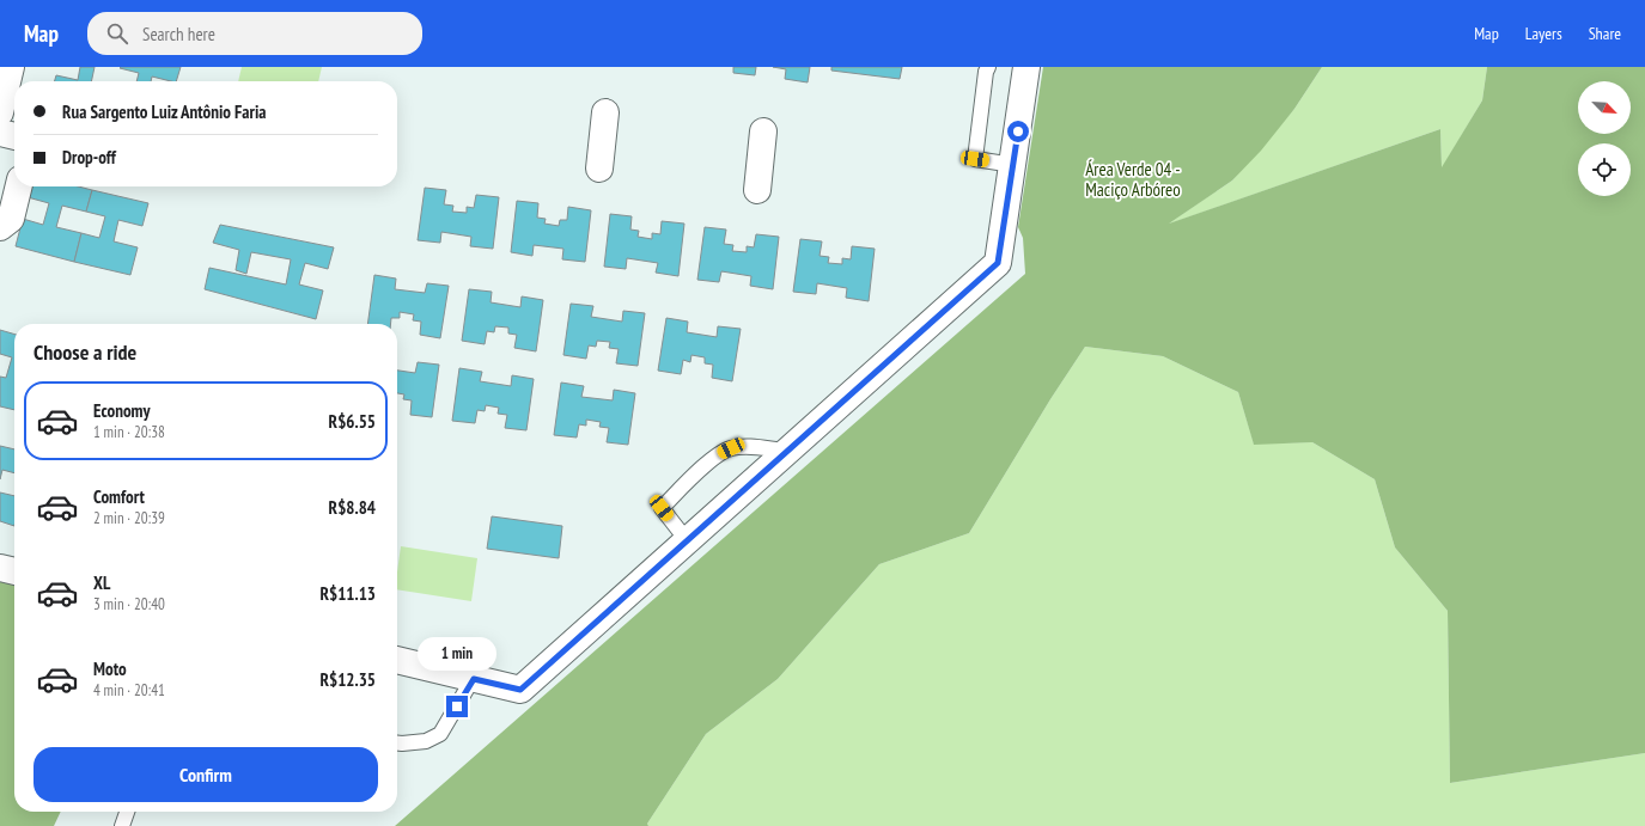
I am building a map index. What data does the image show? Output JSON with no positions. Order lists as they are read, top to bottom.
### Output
{
  "parks": ["Área Verde 04 - Maciço Arbóreo"],
  "north": "bottom right",
  "page": {
    "header": "Map",
    "search": "Search here",
    "nav": ["Map", "Layers", "Share"],
    "banner": ["Rua Sargento Luiz Antônio Faria", "Drop-off"],
    "heading": "Choose a ride",
    "list": [
      {
        "name": "Economy",
        "note": "1 min · 20:38",
        "value": "R$6.55"
      },
      {
        "name": "Comfort",
        "note": "2 min · 20:39",
        "value": "R$8.84"
      },
      {
        "name": "XL",
        "note": "3 min · 20:40",
        "value": "R$11.13"
      },
      {
        "name": "Moto",
        "note": "4 min · 20:41",
        "value": "R$12.35"
      }
    ],
    "bubble": "1 min",
    "buttons": "Confirm"
  }
}
